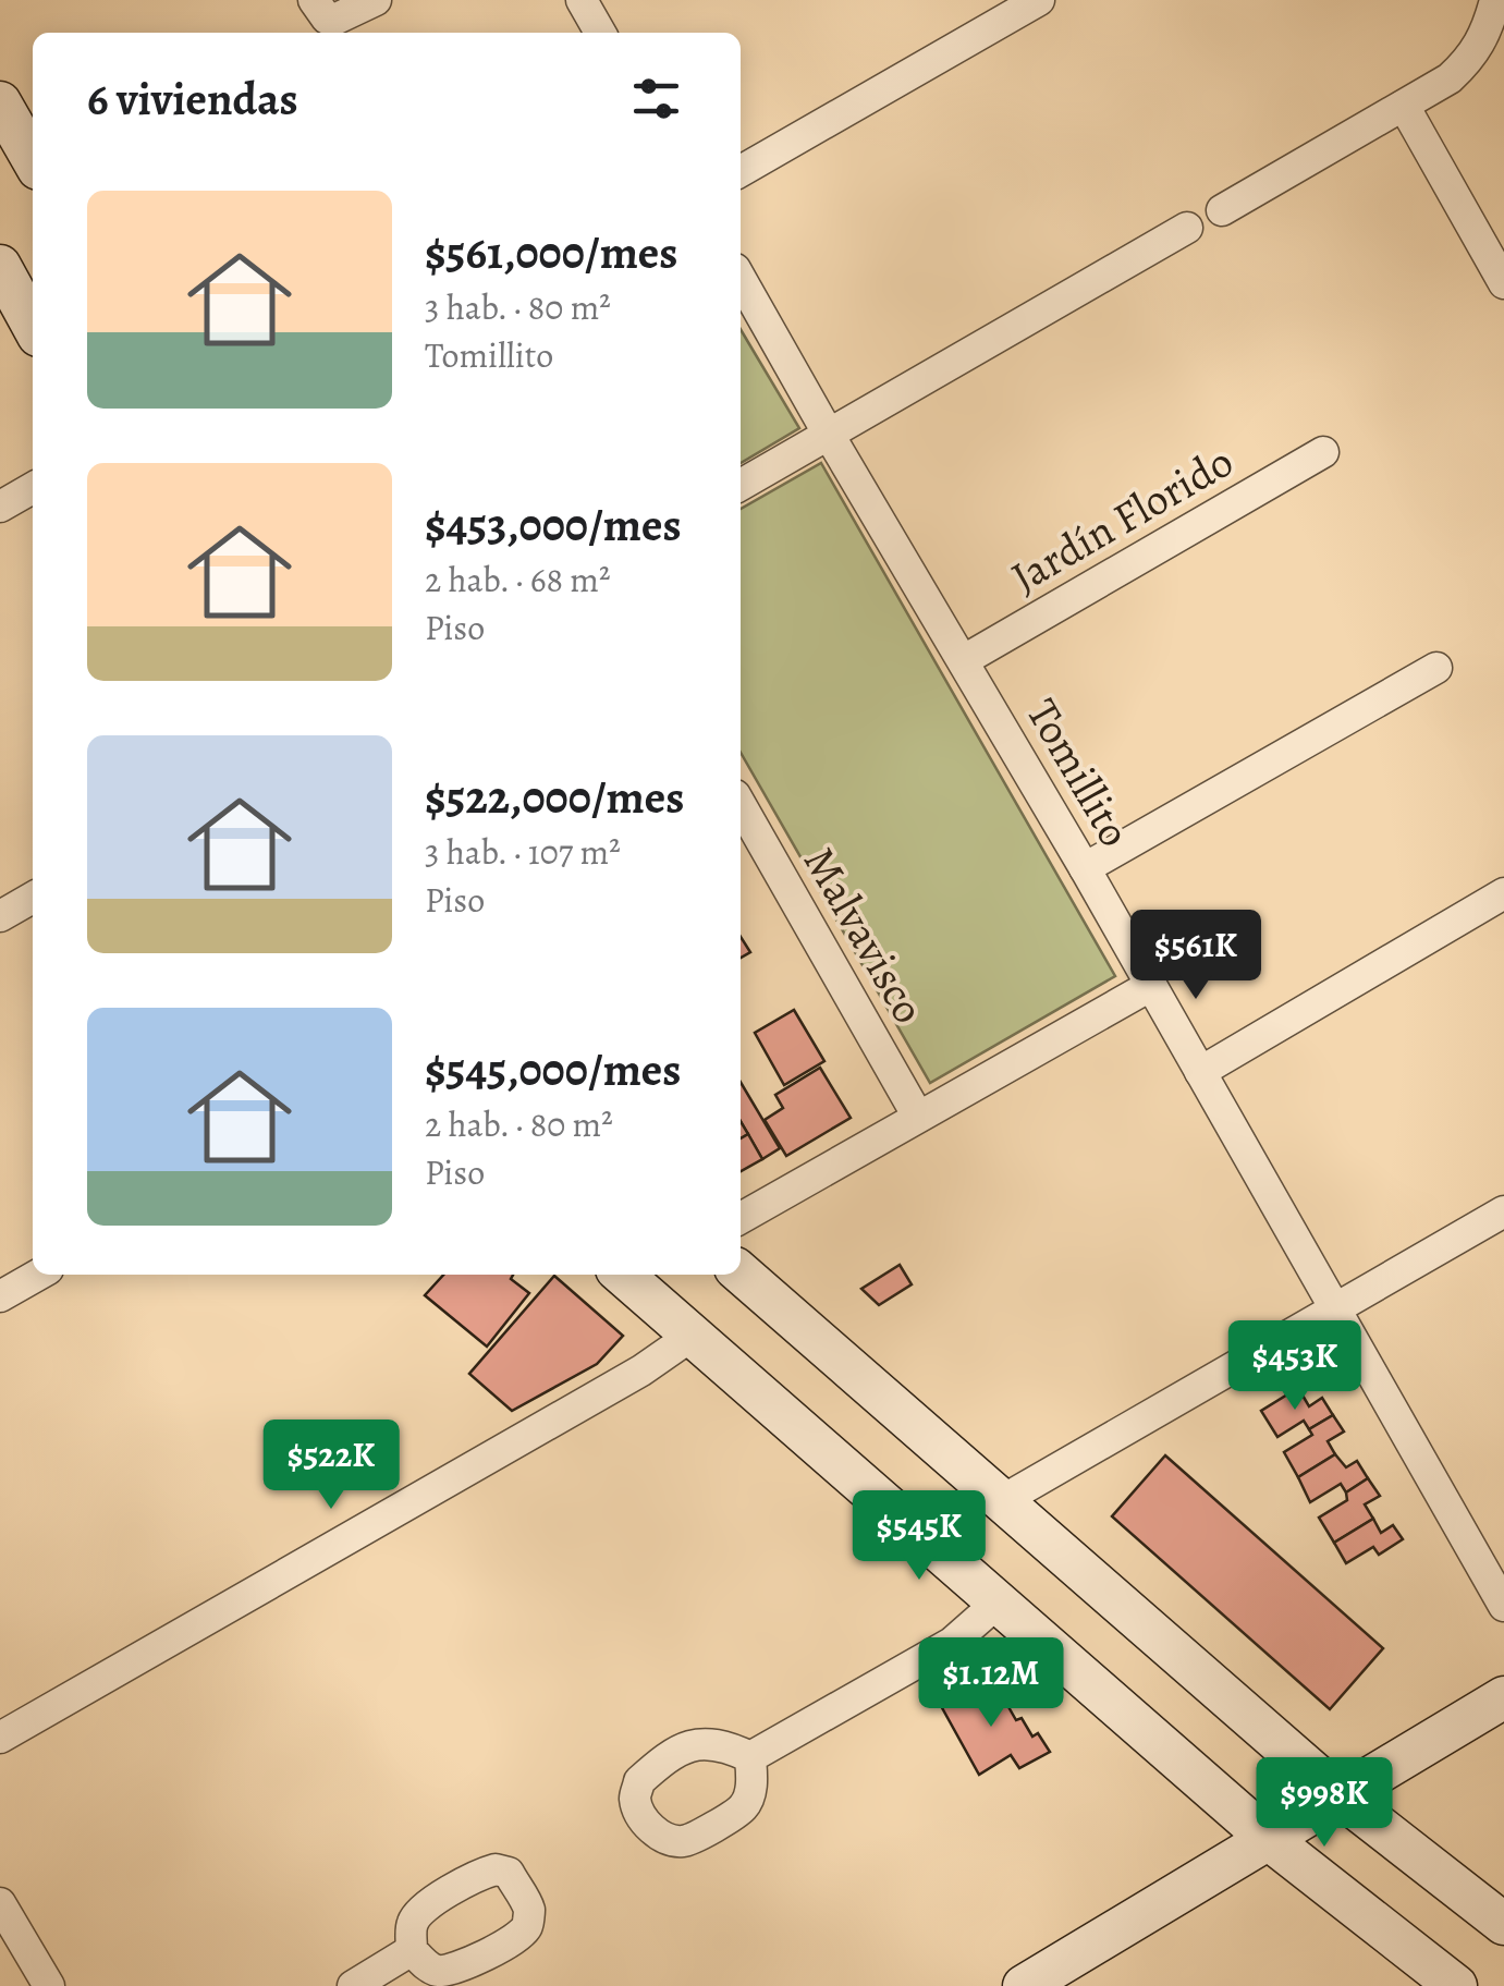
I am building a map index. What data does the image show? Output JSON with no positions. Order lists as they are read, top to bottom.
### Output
{
  "streets": {
    "street": ["Jardín Florido", "Tomillito", "Malvavisco"]
  },
  "crossings": [
    ["Jardín Florido", "Tomillito"]
  ],
  "page": {
    "heading": "6 viviendas",
    "list": [
      {
        "name": "$561,000/mes",
        "note": "3 hab. · 80 m² · Tomillito"
      },
      {
        "name": "$453,000/mes",
        "note": "2 hab. · 68 m² · Piso"
      },
      {
        "name": "$522,000/mes",
        "note": "3 hab. · 107 m² · Piso"
      },
      {
        "name": "$545,000/mes",
        "note": "2 hab. · 80 m² · Piso"
      }
    ],
    "price": [
      "$561K",
      "$453K",
      "$522K",
      "$545K",
      "$1.12M",
      "$998K"
    ]
  }
}
